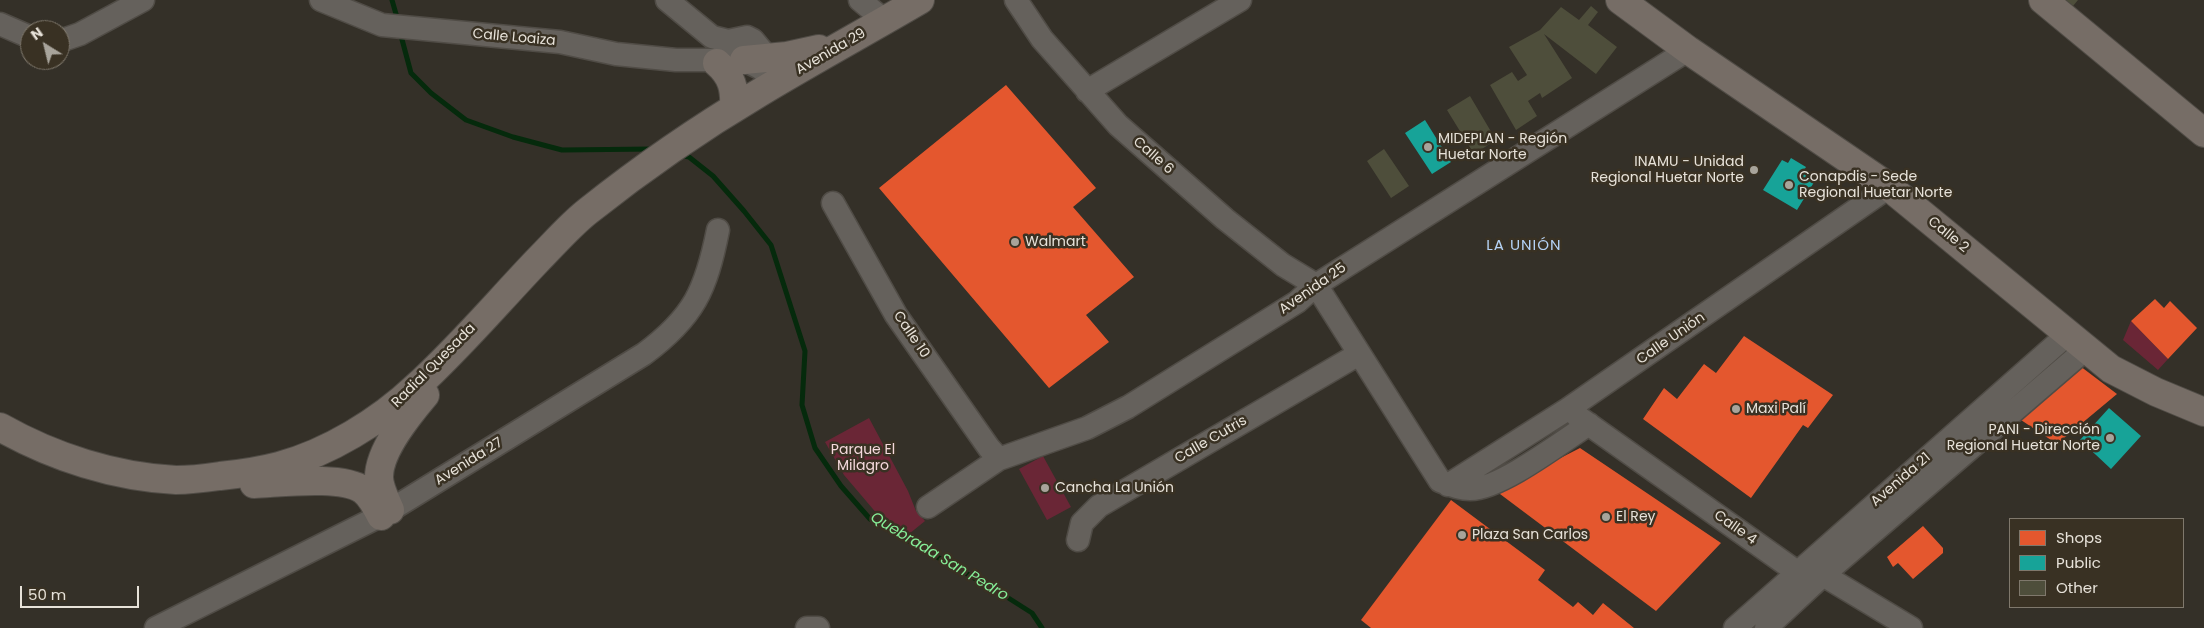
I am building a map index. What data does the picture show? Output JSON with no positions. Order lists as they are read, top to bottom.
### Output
{
  "streets": {
    "main road": ["Avenida 29", "Calle 2", "Radial Quesada"],
    "street": [
      "Calle Loaiza",
      "Calle 6",
      "Avenida 25",
      "Calle 10",
      "Calle Unión",
      "Calle Cutris",
      "Avenida 27",
      "Avenida 21",
      "Calle 4"
    ]
  },
  "crossings": [
    ["Calle Loaiza", "Avenida 29"],
    ["Calle Loaiza", "Radial Quesada"],
    ["Avenida 29", "Radial Quesada"],
    ["Calle 6", "Avenida 25"],
    ["Calle 2", "Avenida 25"],
    ["Calle 2", "Calle Unión"],
    ["Calle 2", "Avenida 21"],
    ["Avenida 25", "Calle 10"],
    ["Calle Unión", "Calle 4"],
    ["Avenida 21", "Calle 4"]
  ],
  "districts": ["LA UNIÓN"],
  "water": ["Quebrada San Pedro"],
  "parks": ["Parque El Milagro"],
  "places": [
    "MIDEPLAN - Región Huetar Norte",
    "INAMU - Unidad Regional Huetar Norte",
    "Conapdis - Sede Regional Huetar Norte",
    "Walmart",
    "Maxi Palí",
    "PANI - Dirección Regional Huetar Norte",
    "Cancha La Unión",
    "El Rey",
    "Plaza San Carlos"
  ],
  "legend": ["Shops", "Public", "Other"],
  "scale_bar": "50 m",
  "north": "top left"
}
